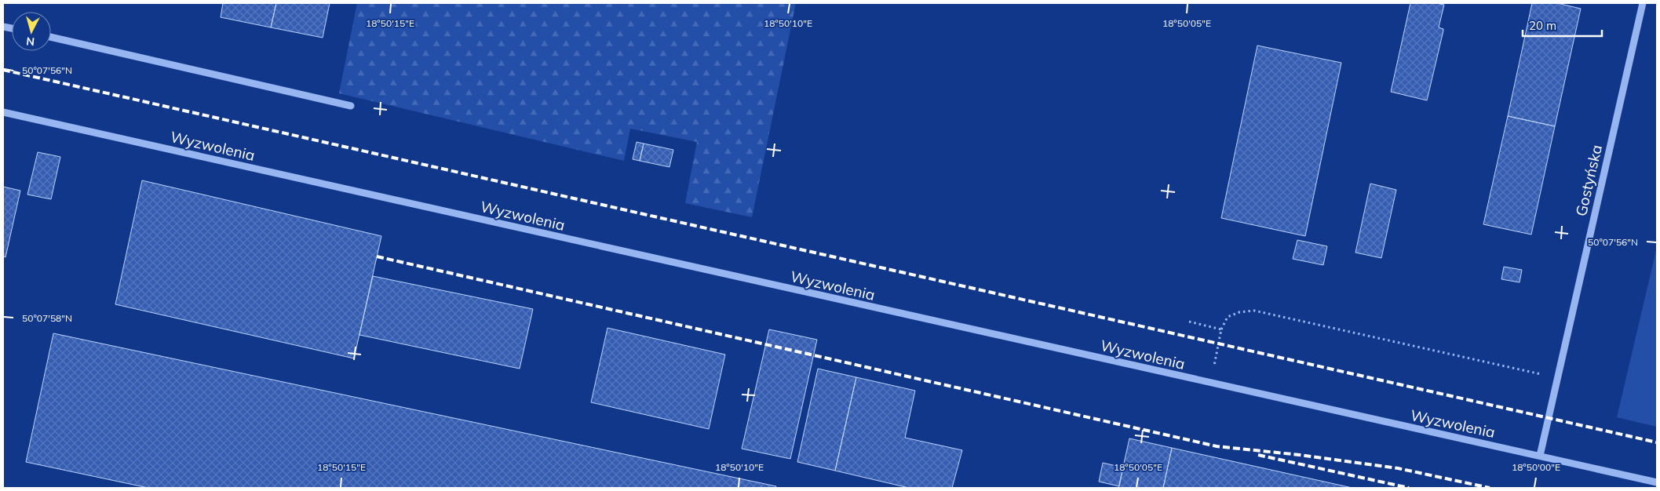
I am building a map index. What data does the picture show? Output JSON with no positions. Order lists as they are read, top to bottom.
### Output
{
  "streets": {
    "street": ["Wyzwolenia", "Gostyńska"]
  },
  "crossings": [
    ["Wyzwolenia", "Gostyńska"]
  ],
  "scale_bar": "20 m",
  "north": "bottom",
  "coordinates": [
    "18°50'15\"E",
    "18°50'10\"E",
    "18°50'05\"E",
    "50°07'56\"N",
    "50°07'58\"N",
    "18°50'00\"E"
  ]
}
